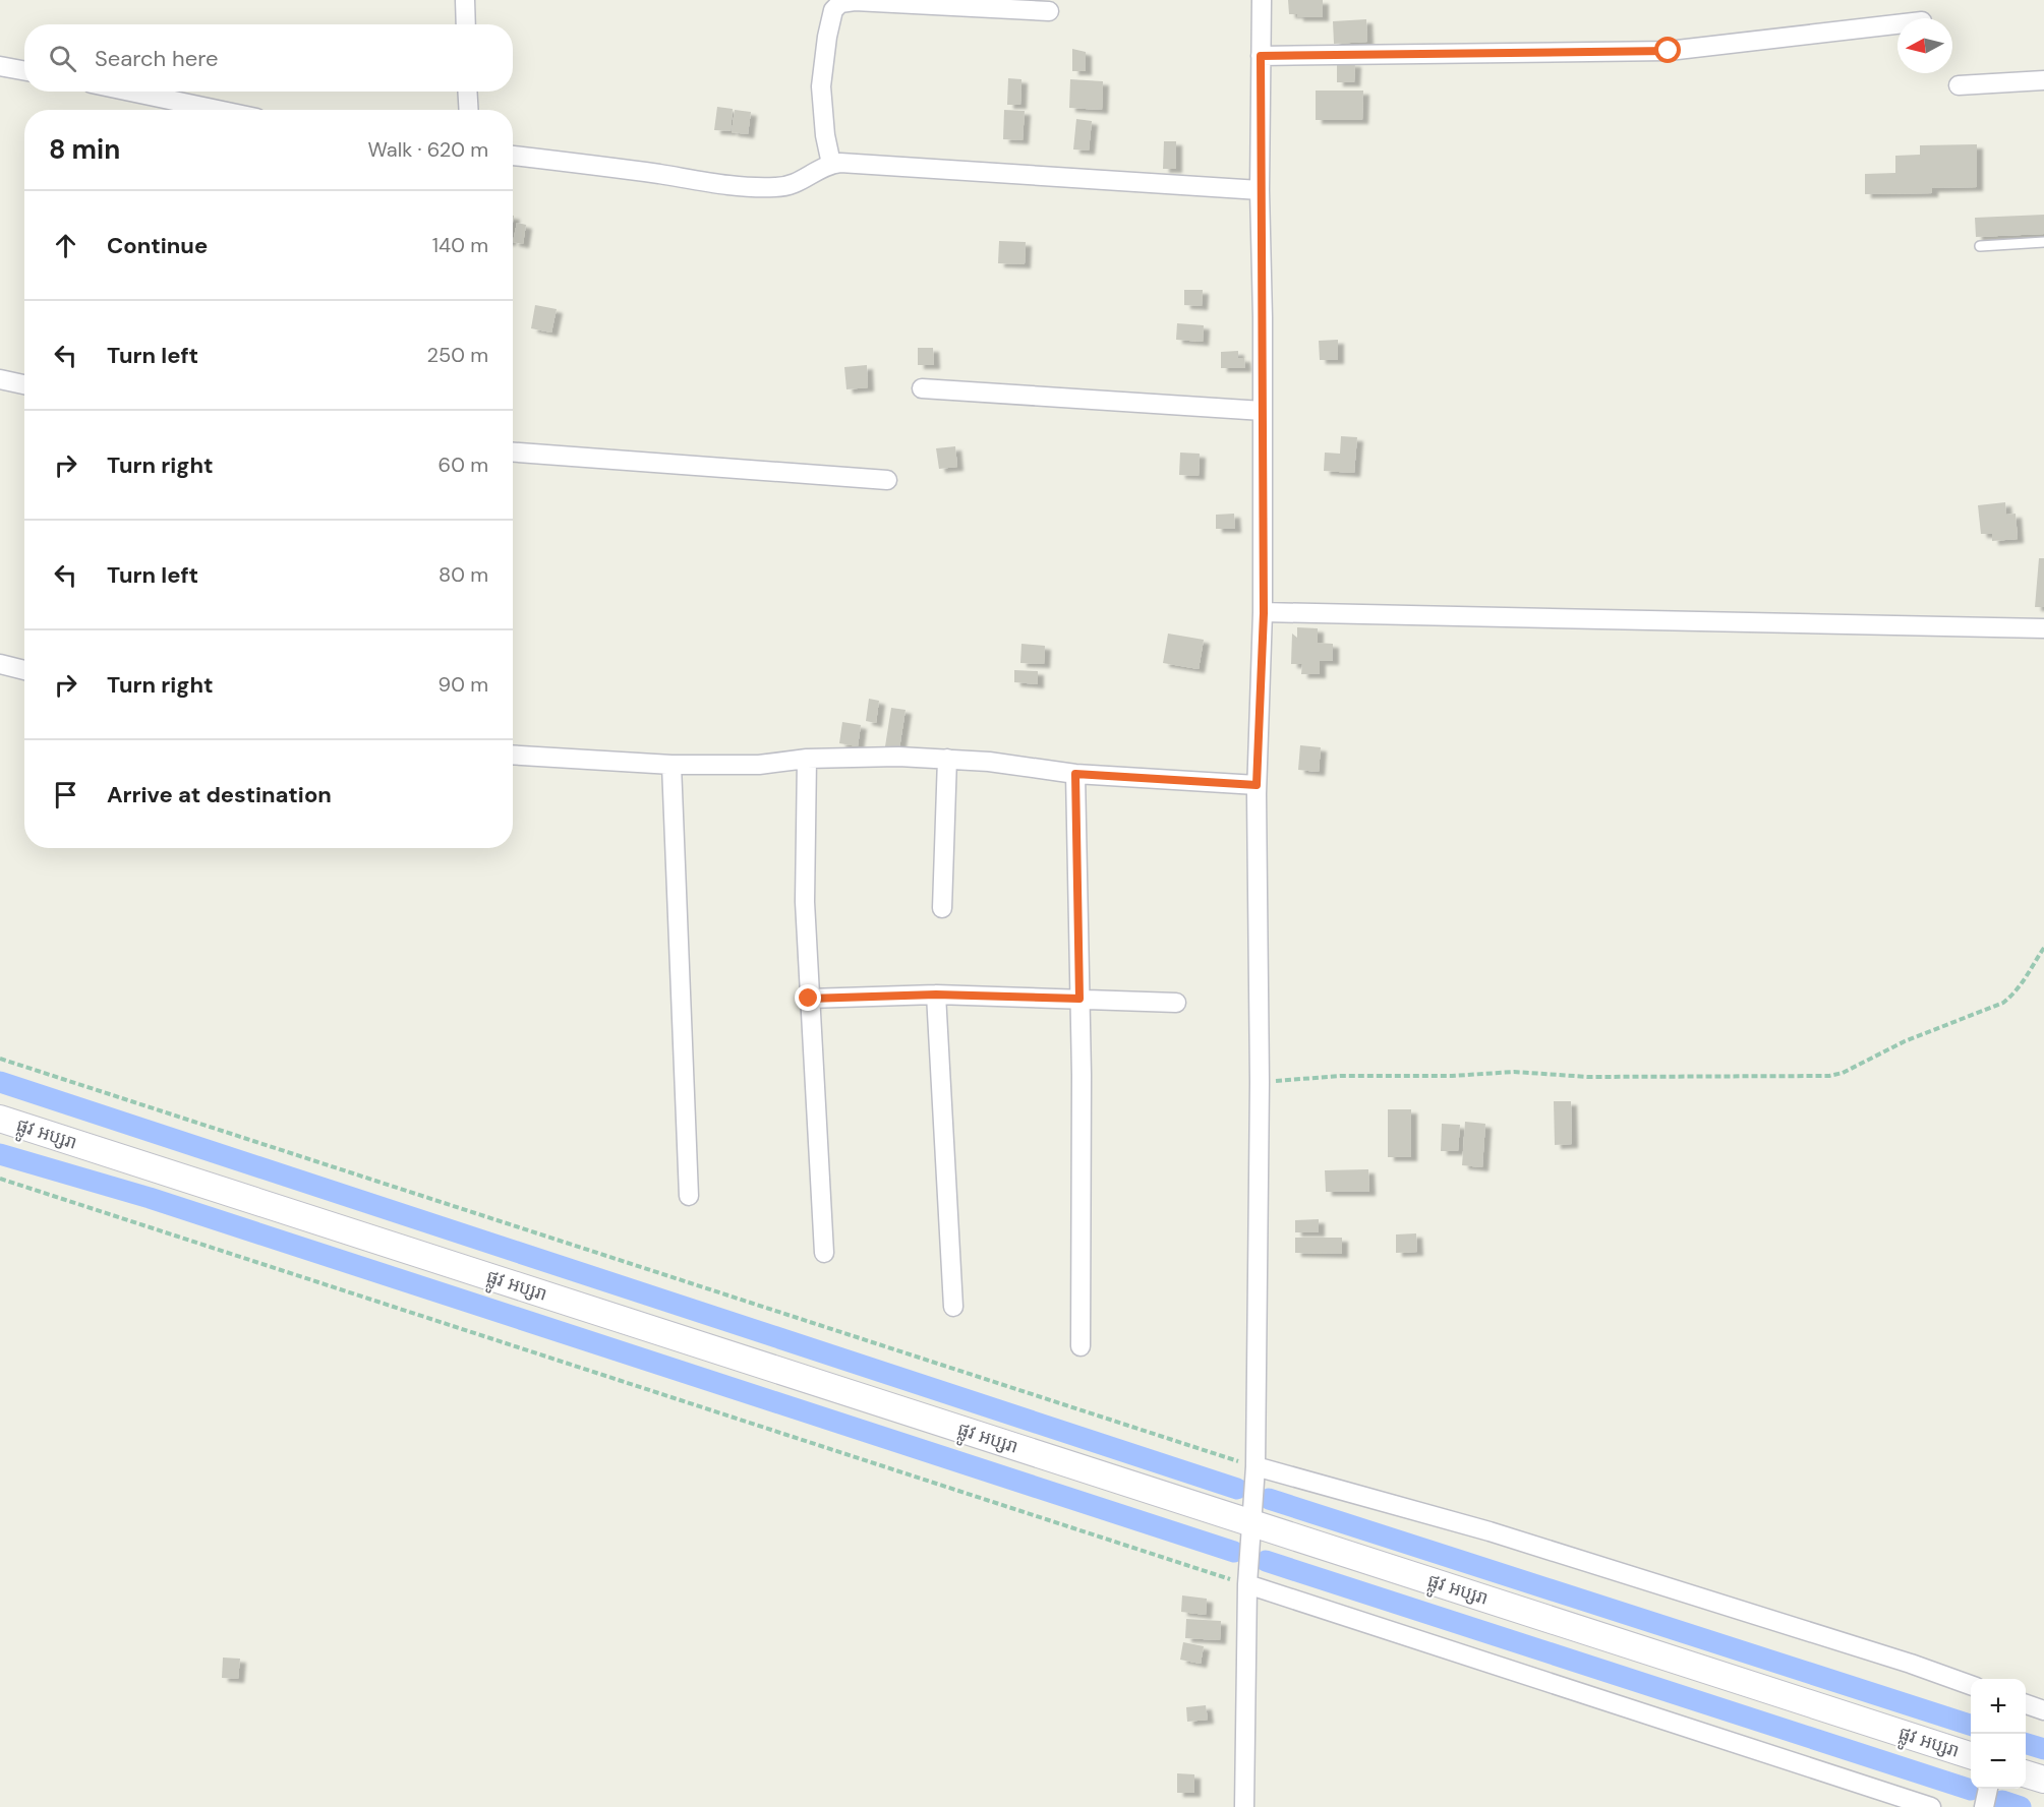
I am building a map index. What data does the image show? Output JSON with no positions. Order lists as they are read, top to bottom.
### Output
{
  "streets": {
    "street": ["ផ្លូវ អប្សរា"]
  },
  "north": "left",
  "page": {
    "search": "Search here",
    "heading": ["8 min", "Walk · 620 m"],
    "list": [
      ["Continue", "140 m"],
      ["Turn left", "250 m"],
      ["Turn right", "60 m"],
      ["Turn left", "80 m"],
      ["Turn right", "90 m"],
      "Arrive at destination"
    ],
    "map_buttons": ["+", "−"]
  }
}
